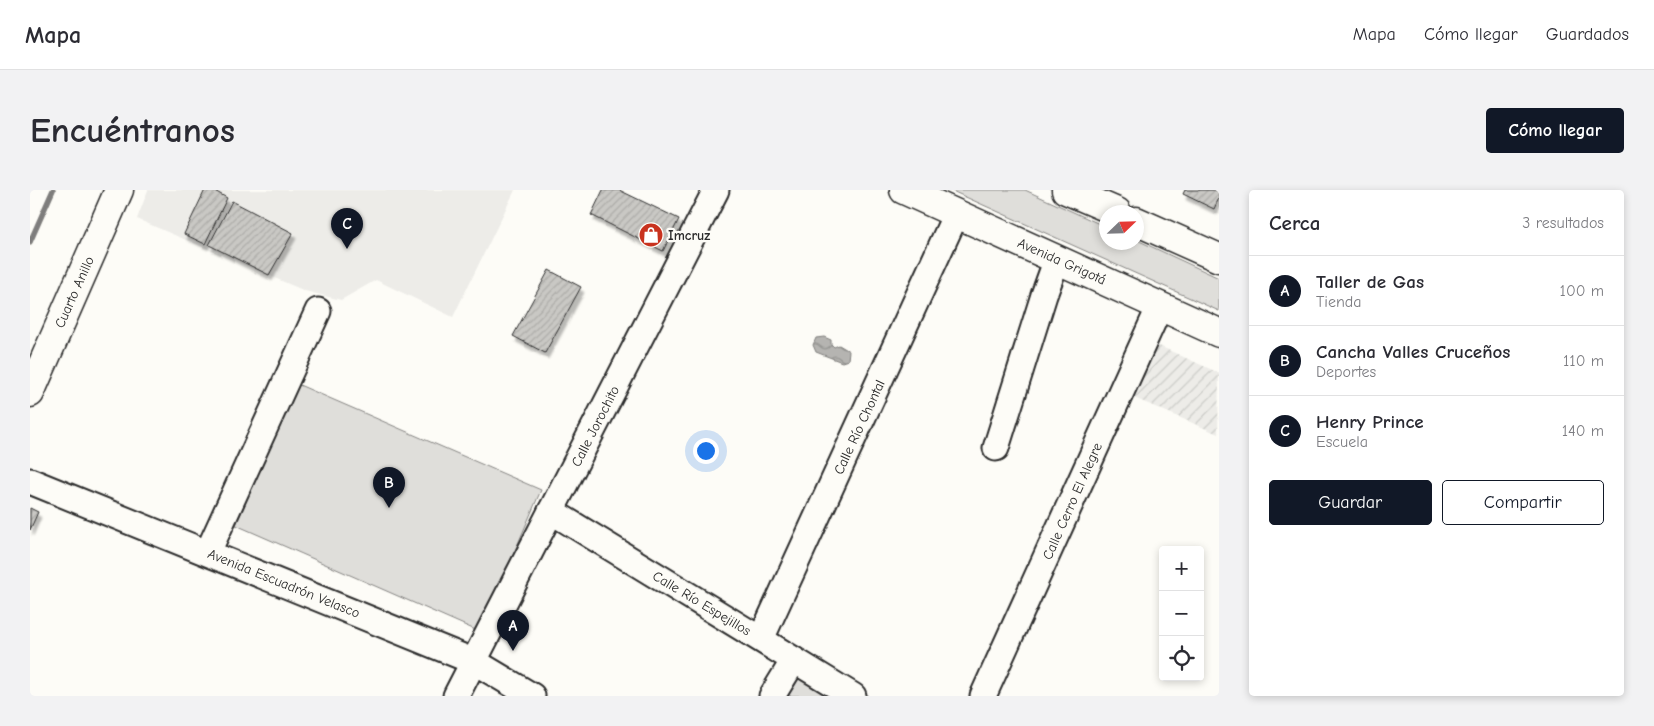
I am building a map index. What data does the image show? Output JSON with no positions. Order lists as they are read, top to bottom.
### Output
{
  "streets": {
    "main road": ["Avenida Grigotá", "Cuarto Anillo"],
    "street": [
      "Calle Jorochito",
      "Calle Río Chontal",
      "Calle Cerro El Alegre",
      "Avenida Escuadrón Velasco",
      "Calle Río Espejillos"
    ]
  },
  "crossings": [
    ["Avenida Grigotá", "Calle Río Chontal"],
    ["Avenida Grigotá", "Calle Cerro El Alegre"],
    ["Calle Jorochito", "Avenida Escuadrón Velasco"],
    ["Calle Jorochito", "Calle Río Espejillos"],
    ["Calle Río Chontal", "Calle Río Espejillos"]
  ],
  "places": {
    "shop": ["Imcruz"]
  },
  "north": "top right",
  "page": {
    "header": "Mapa",
    "nav": ["Mapa", "Cómo llegar", "Guardados"],
    "buttons": [
      "Cómo llegar",
      ["Guardar", "Compartir"]
    ],
    "title": "Encuéntranos",
    "heading": ["Cerca", "3 resultados"],
    "pins": ["C", "B", "A"],
    "list": [
      {
        "mark": "A",
        "name": "Taller de Gas",
        "note": "Tienda",
        "value": "100 m"
      },
      {
        "mark": "B",
        "name": "Cancha Valles Cruceños",
        "note": "Deportes",
        "value": "110 m"
      },
      {
        "mark": "C",
        "name": "Henry Prince",
        "note": "Escuela",
        "value": "140 m"
      }
    ],
    "map_buttons": ["+", "−"]
  }
}
